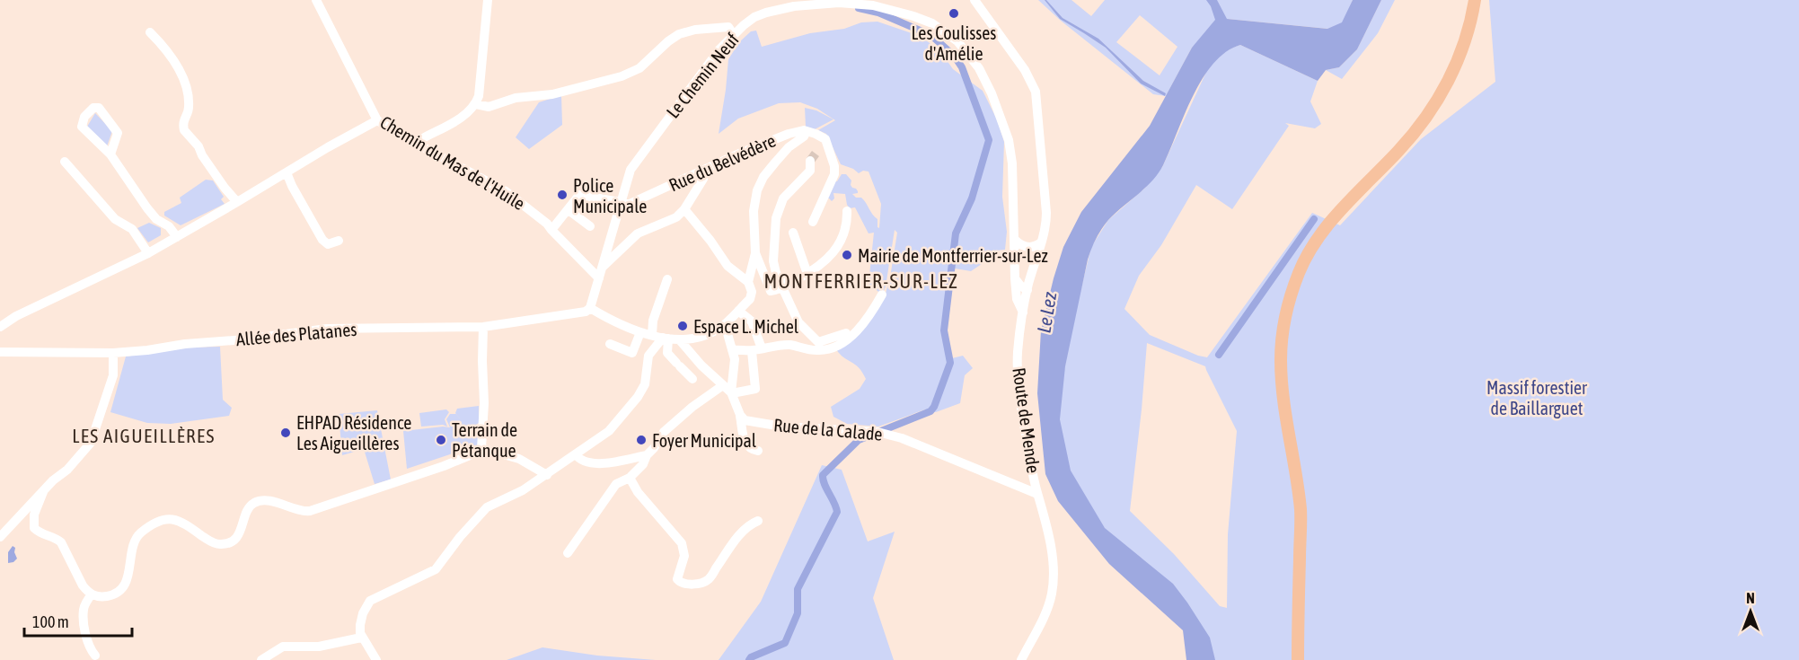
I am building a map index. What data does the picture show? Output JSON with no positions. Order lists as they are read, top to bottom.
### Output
{
  "streets": {
    "street": [
      "Le Chemin Neuf",
      "Chemin du Mas de l'Huile",
      "Rue du Belvédère",
      "Allée des Platanes",
      "Route de Mende",
      "Rue de la Calade"
    ]
  },
  "crossings": [
    ["Le Chemin Neuf", "Chemin du Mas de l'Huile"],
    ["Le Chemin Neuf", "Rue du Belvédère"],
    ["Le Chemin Neuf", "Allée des Platanes"],
    ["Le Chemin Neuf", "Route de Mende"],
    ["Route de Mende", "Rue de la Calade"]
  ],
  "districts": ["MONTFERRIER-SUR-LEZ", "LES AIGUEILLÈRES"],
  "water": ["Le Lez"],
  "parks": ["Massif forestier de Baillarguet"],
  "places": [
    "Les Coulisses d'Amélie",
    "Police Municipale",
    "Mairie de Montferrier-sur-Lez",
    "Espace L. Michel",
    "EHPAD Résidence Les Aigueillères",
    "Terrain de Pétanque",
    "Foyer Municipal"
  ],
  "scale_bar": "100 m",
  "north": "top"
}
